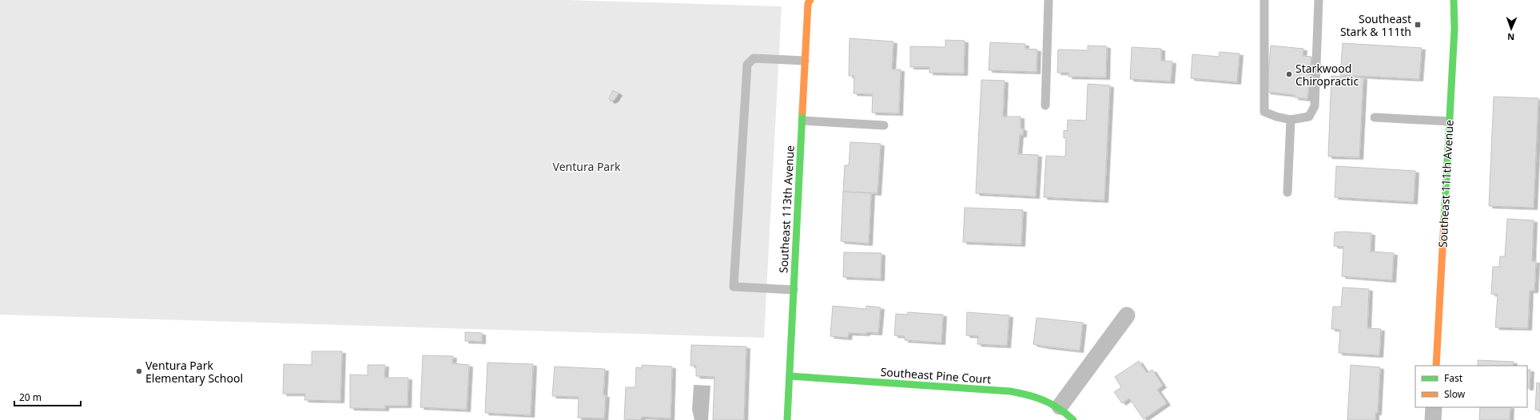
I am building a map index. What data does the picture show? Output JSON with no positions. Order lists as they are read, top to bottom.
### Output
{
  "streets": {
    "street": ["Southeast 111th Avenue", "Southeast 113th Avenue", "Southeast Pine Court"]
  },
  "crossings": [
    ["Southeast 113th Avenue", "Southeast Pine Court"]
  ],
  "parks": ["Ventura Park"],
  "places": {
    "transit": ["Southeast Stark & 111th"],
    "other": ["Starkwood Chiropractic", "Ventura Park Elementary School"]
  },
  "legend": ["Fast", "Slow"],
  "scale_bar": "20 m",
  "north": "bottom"
}
